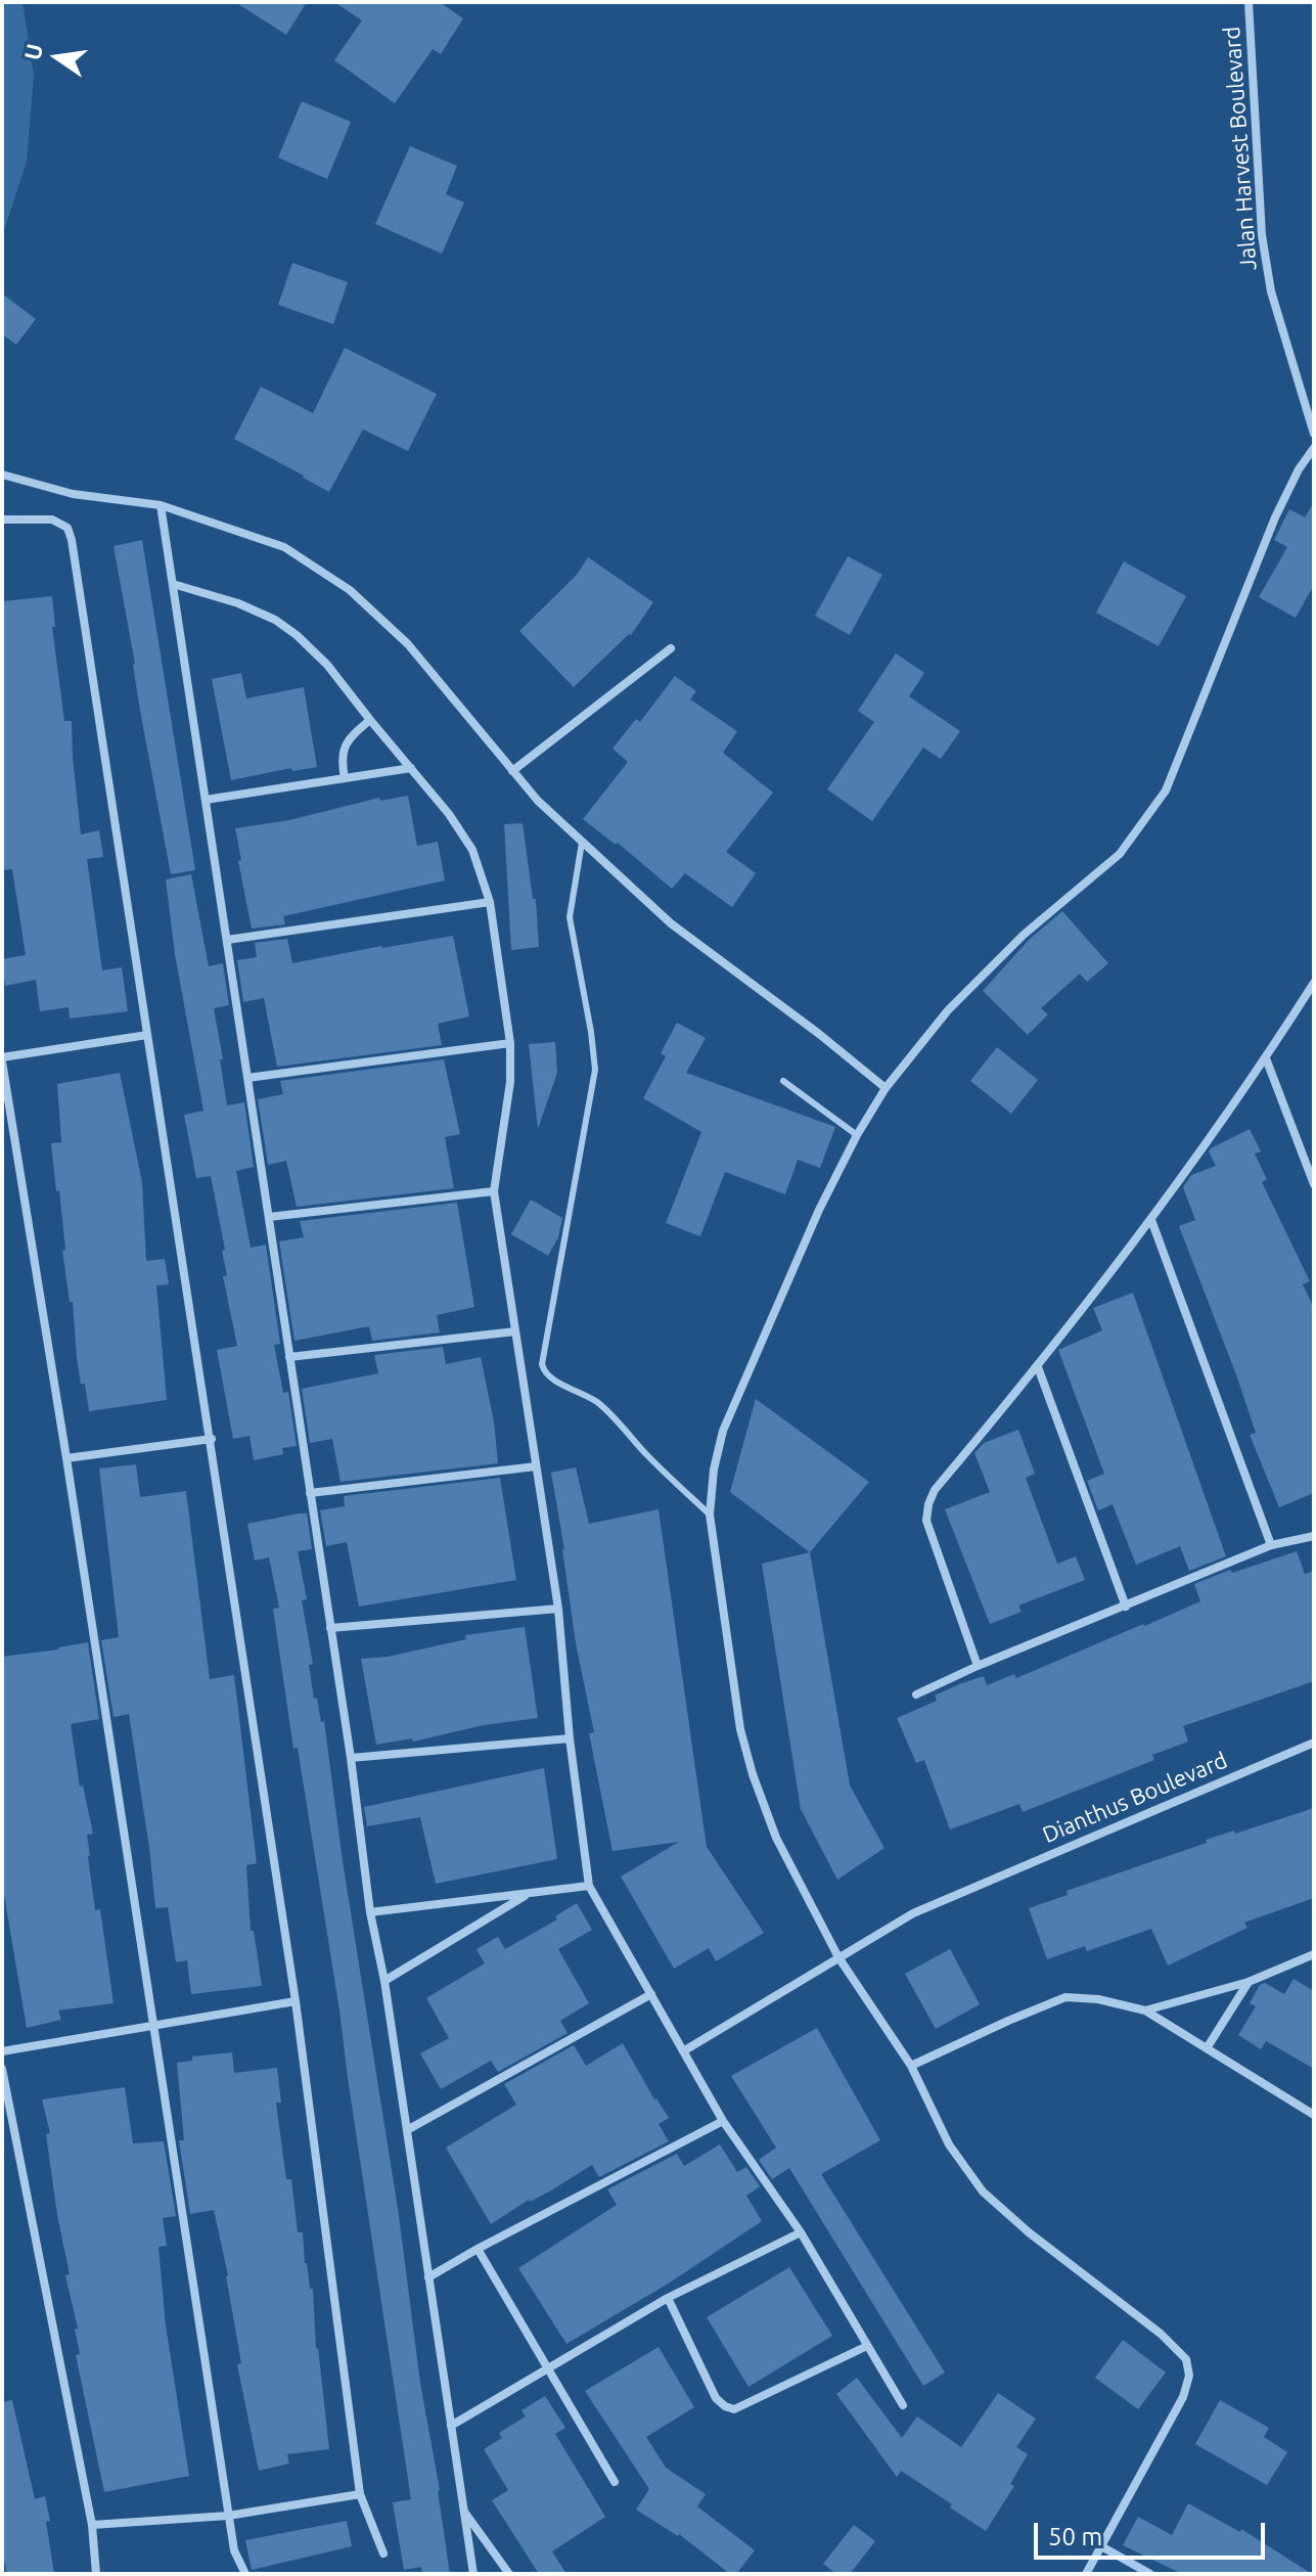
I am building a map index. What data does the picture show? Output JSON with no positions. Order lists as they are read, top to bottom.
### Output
{
  "streets": {
    "street": ["Jalan Harvest Boulevard", "Dianthus Boulevard"]
  },
  "scale_bar": "50 m",
  "north": "left"
}
